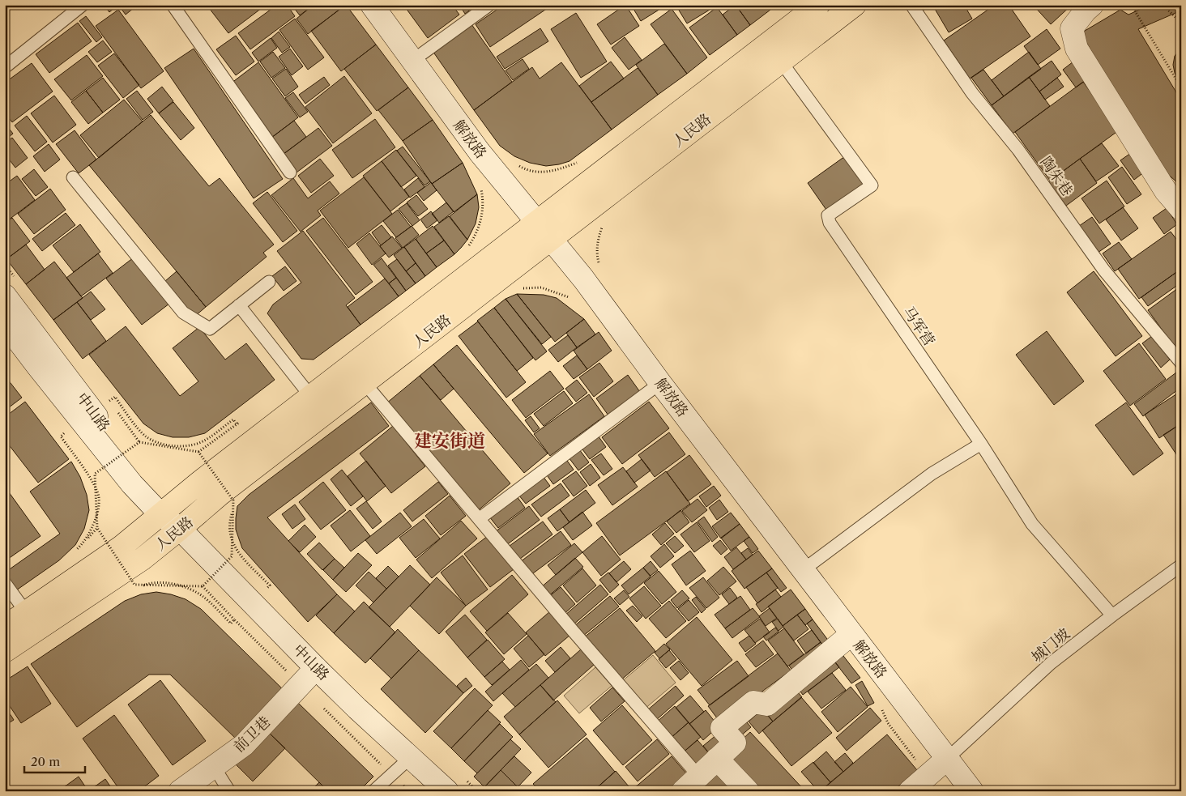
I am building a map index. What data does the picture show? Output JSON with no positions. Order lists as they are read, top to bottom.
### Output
{
  "streets": {
    "main road": ["人民路"],
    "street": ["解放路", "中山路", "前卫巷"],
    "lane": ["陶朱巷", "马军营", "城门坡"]
  },
  "crossings": [
    ["人民路", "解放路"],
    ["人民路", "马军营"],
    ["人民路", "中山路"],
    ["解放路", "城门坡"],
    ["马军营", "城门坡"],
    ["中山路", "前卫巷"]
  ],
  "districts": ["建安街道"],
  "scale_bar": "20 m"
}
